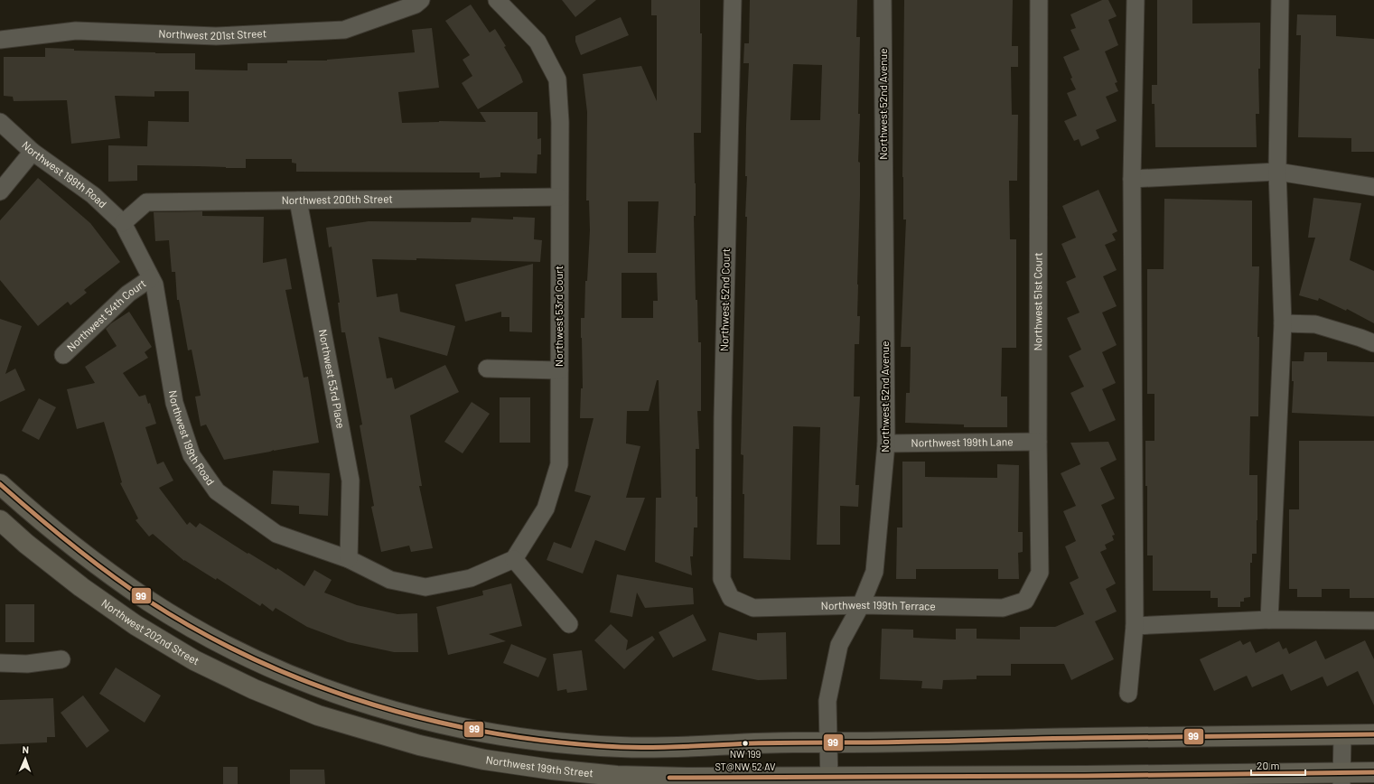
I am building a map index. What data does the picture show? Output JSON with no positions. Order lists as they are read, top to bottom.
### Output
{
  "streets": {
    "main road": ["Northwest 202nd Street", "Northwest 199th Street"],
    "street": [
      "Northwest 201st Street",
      "Northwest 52nd Avenue",
      "Northwest 199th Road",
      "Northwest 200th Street",
      "Northwest 52nd Court",
      "Northwest 51st Court",
      "Northwest 54th Court",
      "Northwest 53rd Court",
      "Northwest 53rd Place",
      "Northwest 199th Lane",
      "Northwest 199th Terrace"
    ]
  },
  "crossings": [
    ["Northwest 52nd Avenue", "Northwest 199th Lane"],
    ["Northwest 52nd Avenue", "Northwest 199th Terrace"],
    ["Northwest 52nd Avenue", "Northwest 199th Street"],
    ["Northwest 199th Road", "Northwest 200th Street"],
    ["Northwest 199th Road", "Northwest 54th Court"],
    ["Northwest 199th Road", "Northwest 53rd Court"],
    ["Northwest 199th Road", "Northwest 53rd Place"],
    ["Northwest 200th Street", "Northwest 53rd Court"],
    ["Northwest 200th Street", "Northwest 53rd Place"],
    ["Northwest 52nd Court", "Northwest 199th Terrace"],
    ["Northwest 51st Court", "Northwest 199th Lane"],
    ["Northwest 51st Court", "Northwest 199th Terrace"],
    ["Northwest 202nd Street", "Northwest 199th Street"]
  ],
  "places": ["NW 199 ST@NW 52 AV"],
  "lines": ["transit line 99"],
  "scale_bar": "20 m",
  "north": "top"
}
